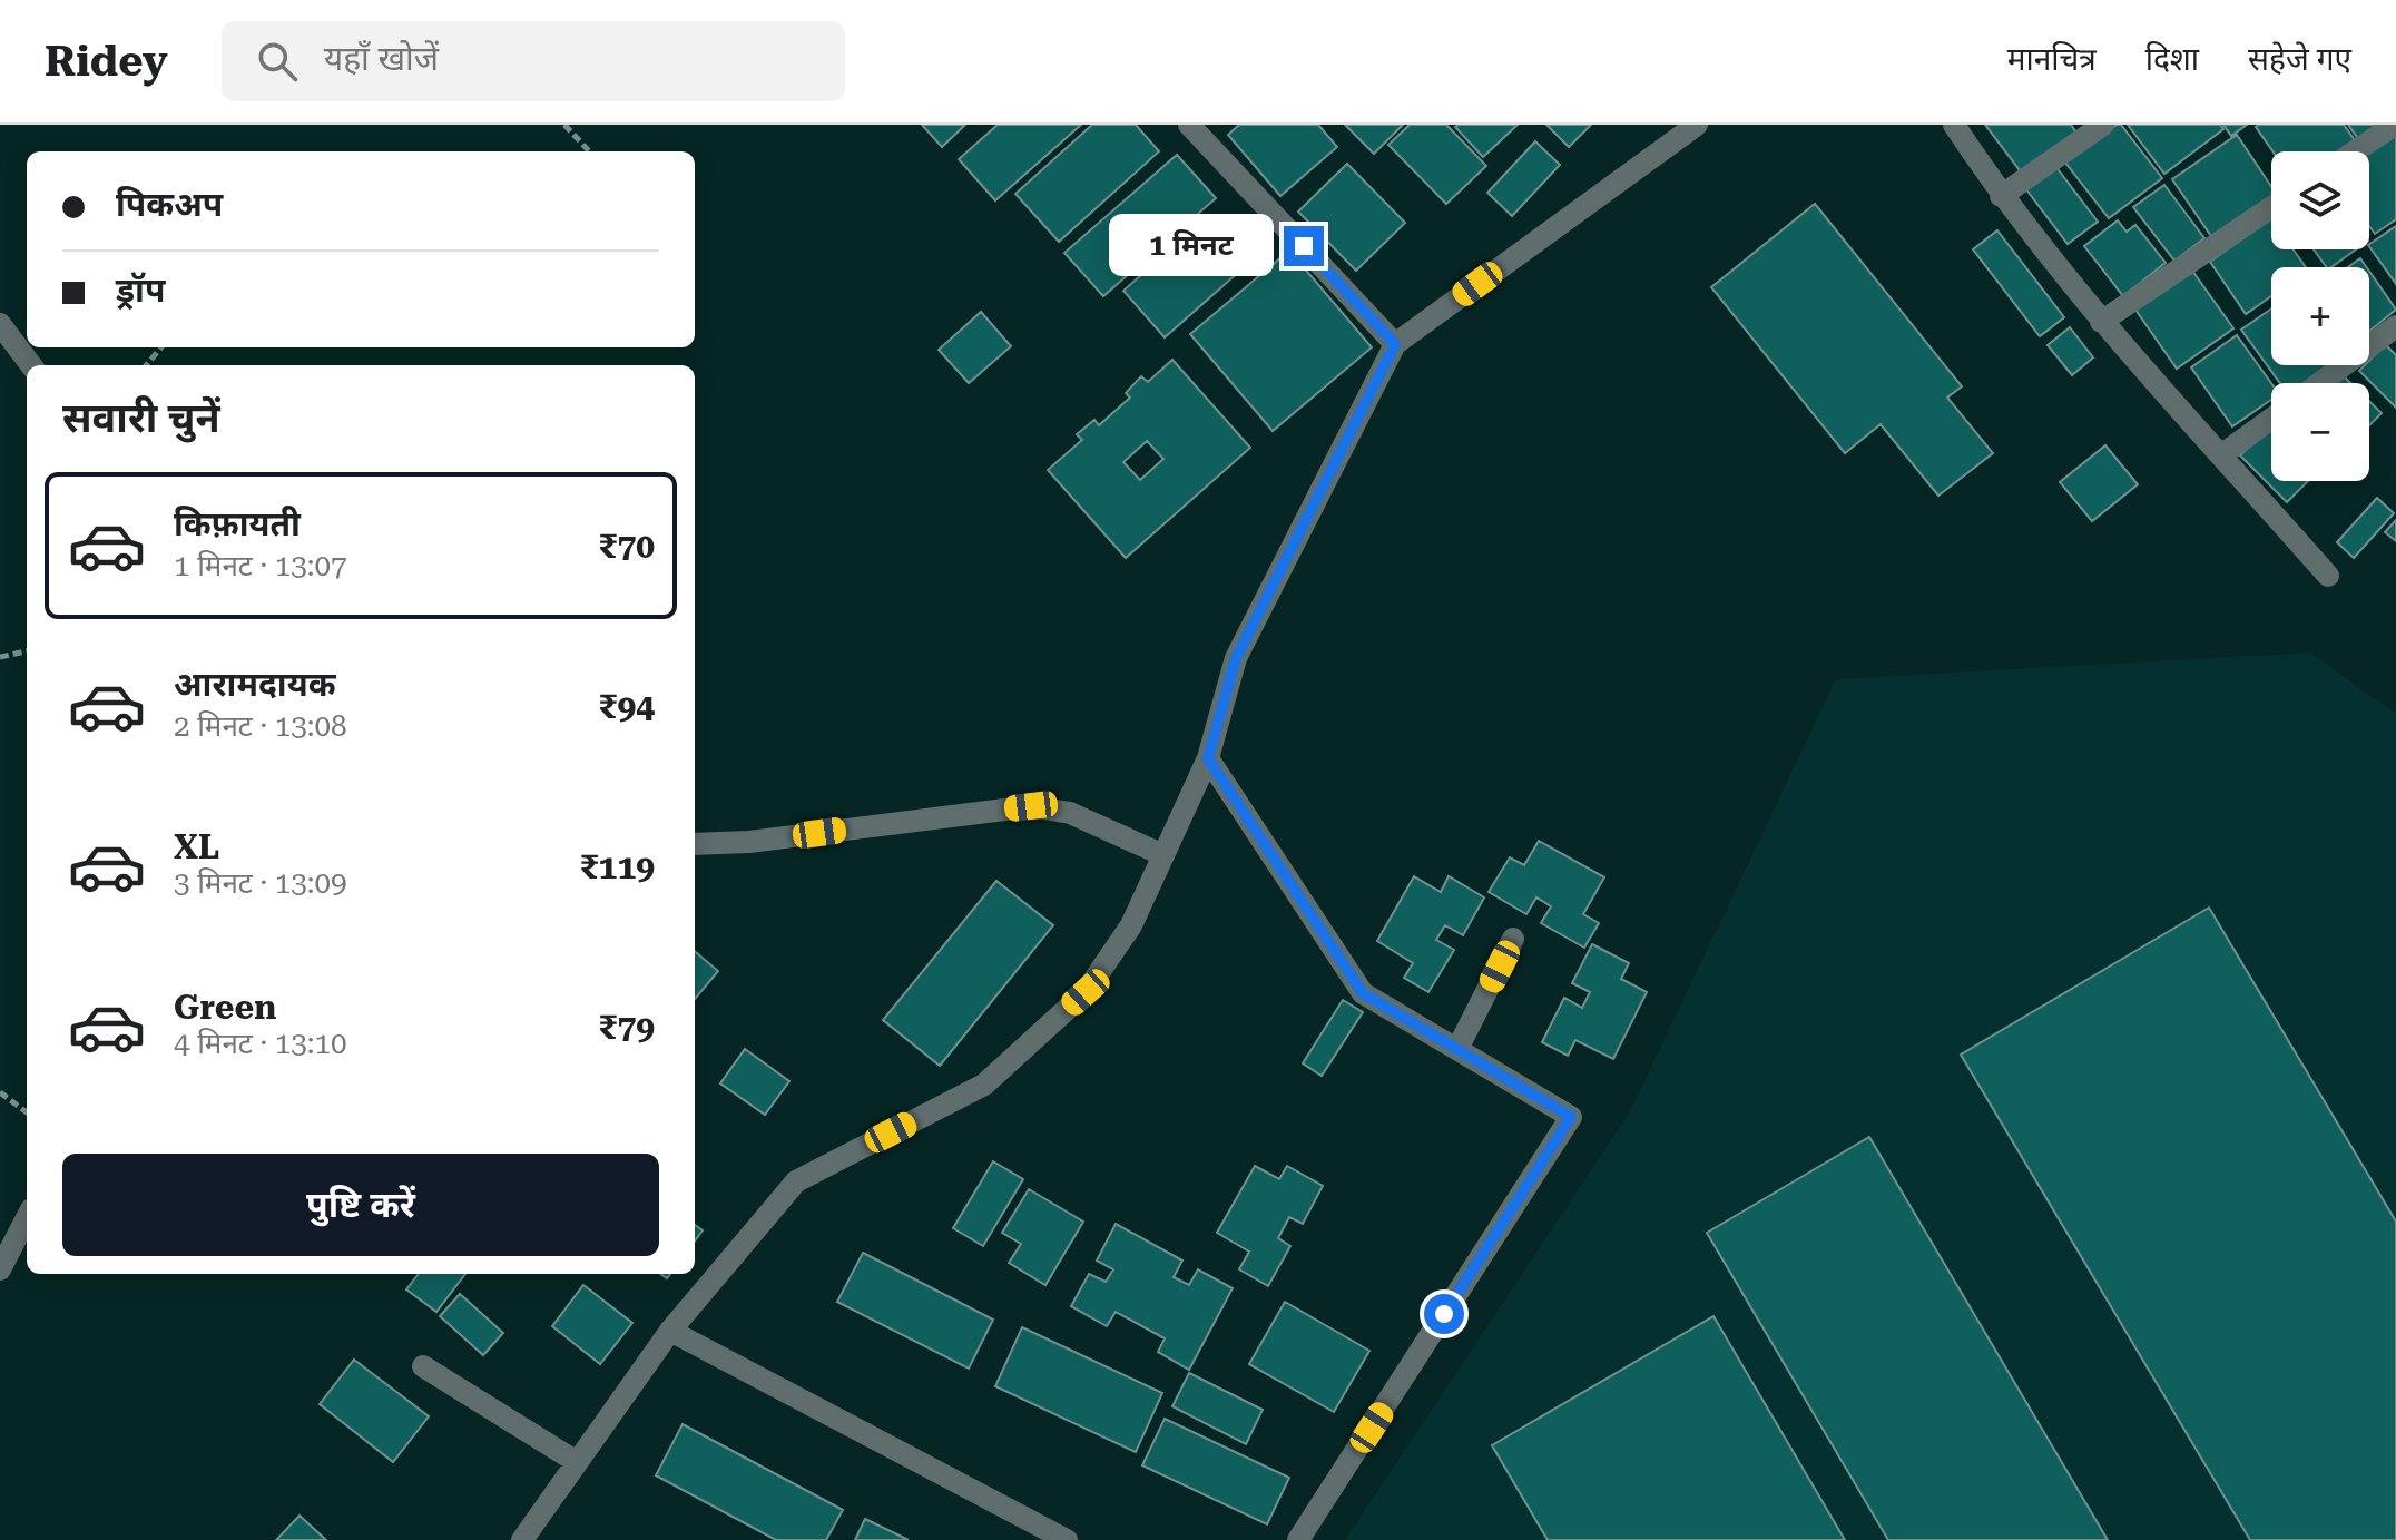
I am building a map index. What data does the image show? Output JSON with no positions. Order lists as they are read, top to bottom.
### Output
{
  "page": {
    "header": "Ridey",
    "search": "यहाँ खोजें",
    "nav": ["मानचित्र", "दिशा", "सहेजे गए"],
    "map_buttons": ["+", "−"],
    "banner": ["पिकअप", "ड्रॉप"],
    "bubble": "1 मिनट",
    "heading": "सवारी चुनें",
    "list": [
      {
        "name": "किफ़ायती",
        "note": "1 मिनट · 13:07",
        "value": "₹70"
      },
      {
        "name": "आरामदायक",
        "note": "2 मिनट · 13:08",
        "value": "₹94"
      },
      {
        "name": "XL",
        "note": "3 मिनट · 13:09",
        "value": "₹119"
      },
      {
        "name": "Green",
        "note": "4 मिनट · 13:10",
        "value": "₹79"
      }
    ],
    "buttons": "पुष्टि करें"
  }
}
